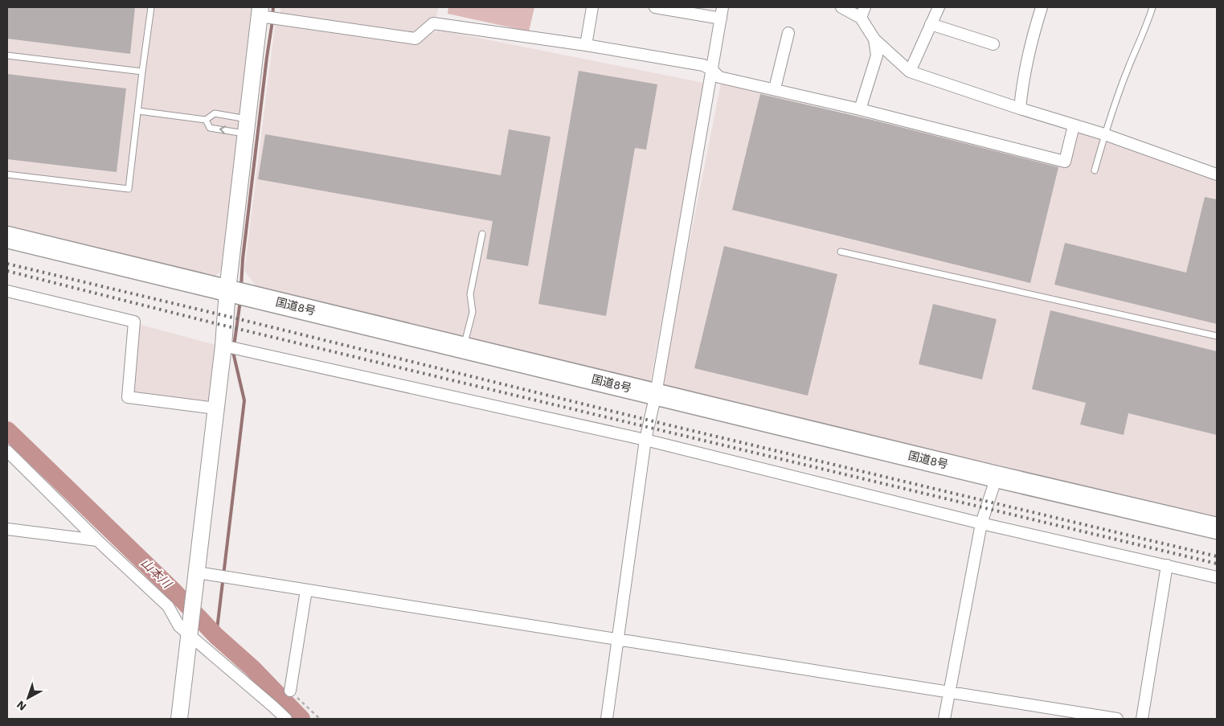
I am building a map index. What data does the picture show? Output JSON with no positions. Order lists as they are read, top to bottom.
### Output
{
  "streets": {
    "highway": ["国道8号"]
  },
  "water": ["山本川"],
  "north": "bottom left"
}
